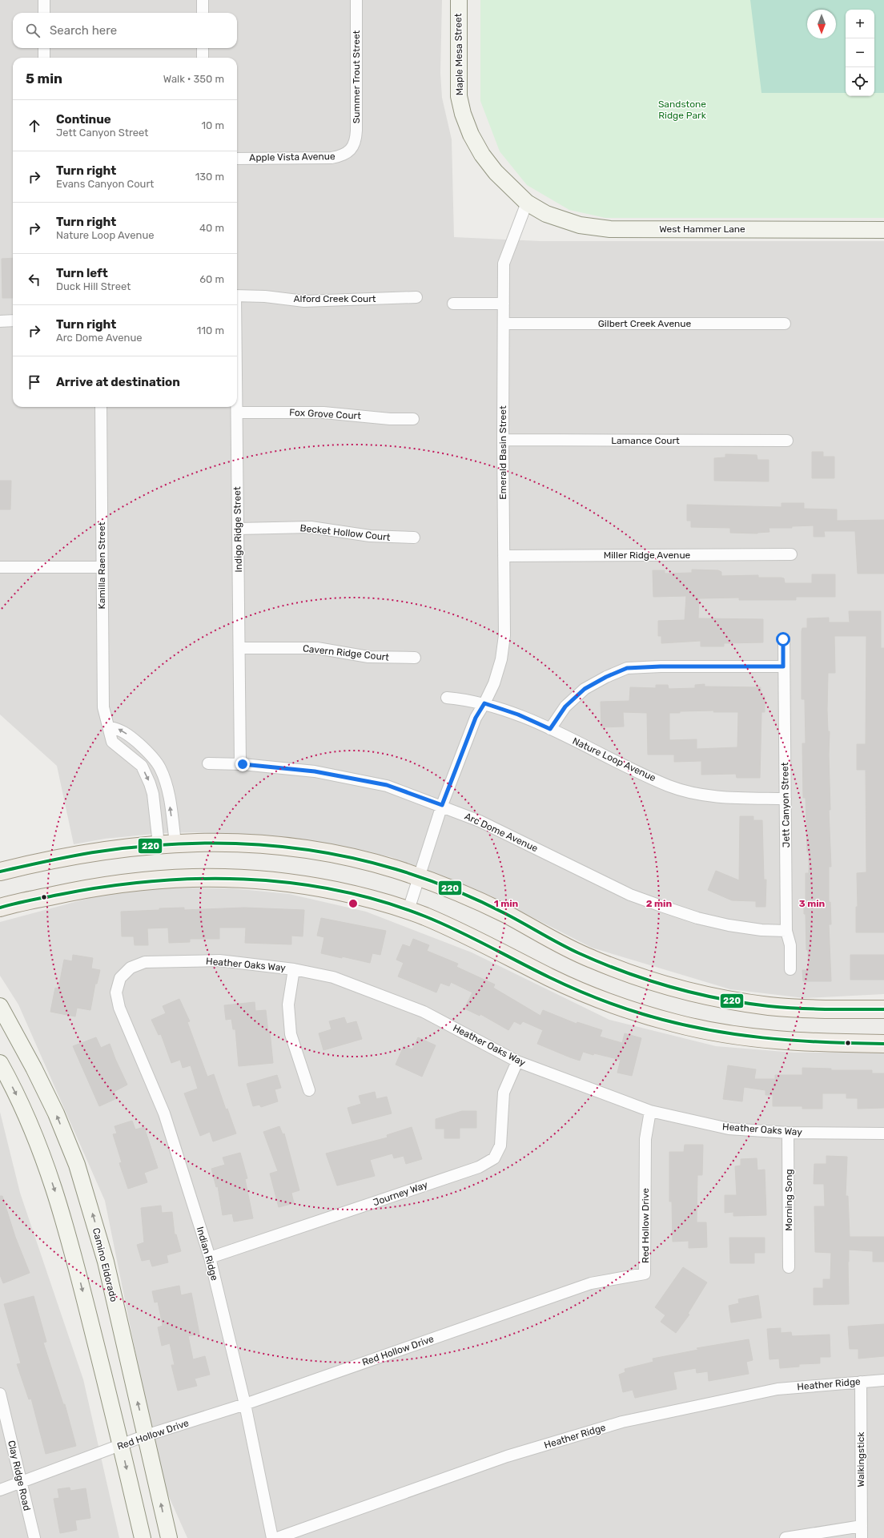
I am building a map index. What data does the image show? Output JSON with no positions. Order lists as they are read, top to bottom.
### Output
{
  "streets": {
    "main road": ["Maple Mesa Street", "West Hammer Lane", "Camino Eldorado"],
    "street": [
      "Summer Trout Street",
      "Apple Vista Avenue",
      "Alford Creek Court",
      "Gilbert Creek Avenue",
      "Fox Grove Court",
      "Lamance Court",
      "Emerald Basin Street",
      "Indigo Ridge Street",
      "Becket Hollow Court",
      "Miller Ridge Avenue",
      "Kamilla Raen Street",
      "Cavern Ridge Court",
      "Nature Loop Avenue",
      "Jett Canyon Street",
      "Arc Dome Avenue",
      "Heather Oaks Way",
      "Journey Way",
      "Morning Song",
      "Red Hollow Drive",
      "Indian Ridge",
      "Heather Ridge",
      "Walkingstick",
      "Clay Ridge Road"
    ]
  },
  "crossings": [
    ["Maple Mesa Street", "West Hammer Lane"],
    ["Maple Mesa Street", "Emerald Basin Street"],
    ["Summer Trout Street", "Apple Vista Avenue"],
    ["West Hammer Lane", "Emerald Basin Street"],
    ["Gilbert Creek Avenue", "Emerald Basin Street"],
    ["Fox Grove Court", "Indigo Ridge Street"],
    ["Lamance Court", "Emerald Basin Street"],
    ["Emerald Basin Street", "Miller Ridge Avenue"],
    ["Emerald Basin Street", "Nature Loop Avenue"],
    ["Emerald Basin Street", "Arc Dome Avenue"],
    ["Indigo Ridge Street", "Becket Hollow Court"],
    ["Indigo Ridge Street", "Cavern Ridge Court"],
    ["Indigo Ridge Street", "Arc Dome Avenue"],
    ["Nature Loop Avenue", "Jett Canyon Street"],
    ["Jett Canyon Street", "Arc Dome Avenue"],
    ["Heather Oaks Way", "Journey Way"],
    ["Heather Oaks Way", "Morning Song"],
    ["Heather Oaks Way", "Red Hollow Drive"],
    ["Heather Oaks Way", "Indian Ridge"],
    ["Journey Way", "Indian Ridge"],
    ["Red Hollow Drive", "Indian Ridge"],
    ["Red Hollow Drive", "Camino Eldorado"],
    ["Red Hollow Drive", "Clay Ridge Road"],
    ["Heather Ridge", "Walkingstick"]
  ],
  "parks": ["Sandstone Ridge Park"],
  "lines": ["transit line 220"],
  "north": "bottom",
  "page": {
    "map_buttons": ["+", "−"],
    "search": "Search here",
    "heading": ["5 min", "Walk · 350 m"],
    "list": [
      ["Continue", "Jett Canyon Street", "10 m"],
      ["Turn right", "Evans Canyon Court", "130 m"],
      ["Turn right", "Nature Loop Avenue", "40 m"],
      ["Turn left", "Duck Hill Street", "60 m"],
      ["Turn right", "Arc Dome Avenue", "110 m"],
      "Arrive at destination"
    ]
  },
  "rings": ["1 min", "2 min", "3 min"]
}
